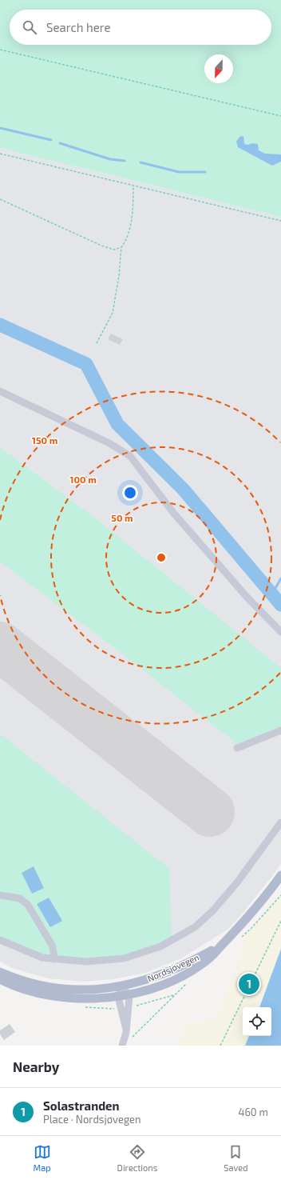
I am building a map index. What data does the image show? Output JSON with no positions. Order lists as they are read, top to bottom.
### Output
{
  "streets": {
    "main road": ["Nordsjøvegen"]
  },
  "north": "bottom",
  "page": {
    "search": "Search here",
    "pins": "1",
    "heading": "Nearby",
    "list": [
      {
        "mark": "1",
        "name": "Solastranden",
        "note": "Place · Nordsjøvegen",
        "value": "460 m"
      }
    ],
    "nav": ["Map", "Directions", "Saved"]
  },
  "rings": ["150 m", "100 m", "50 m"]
}
